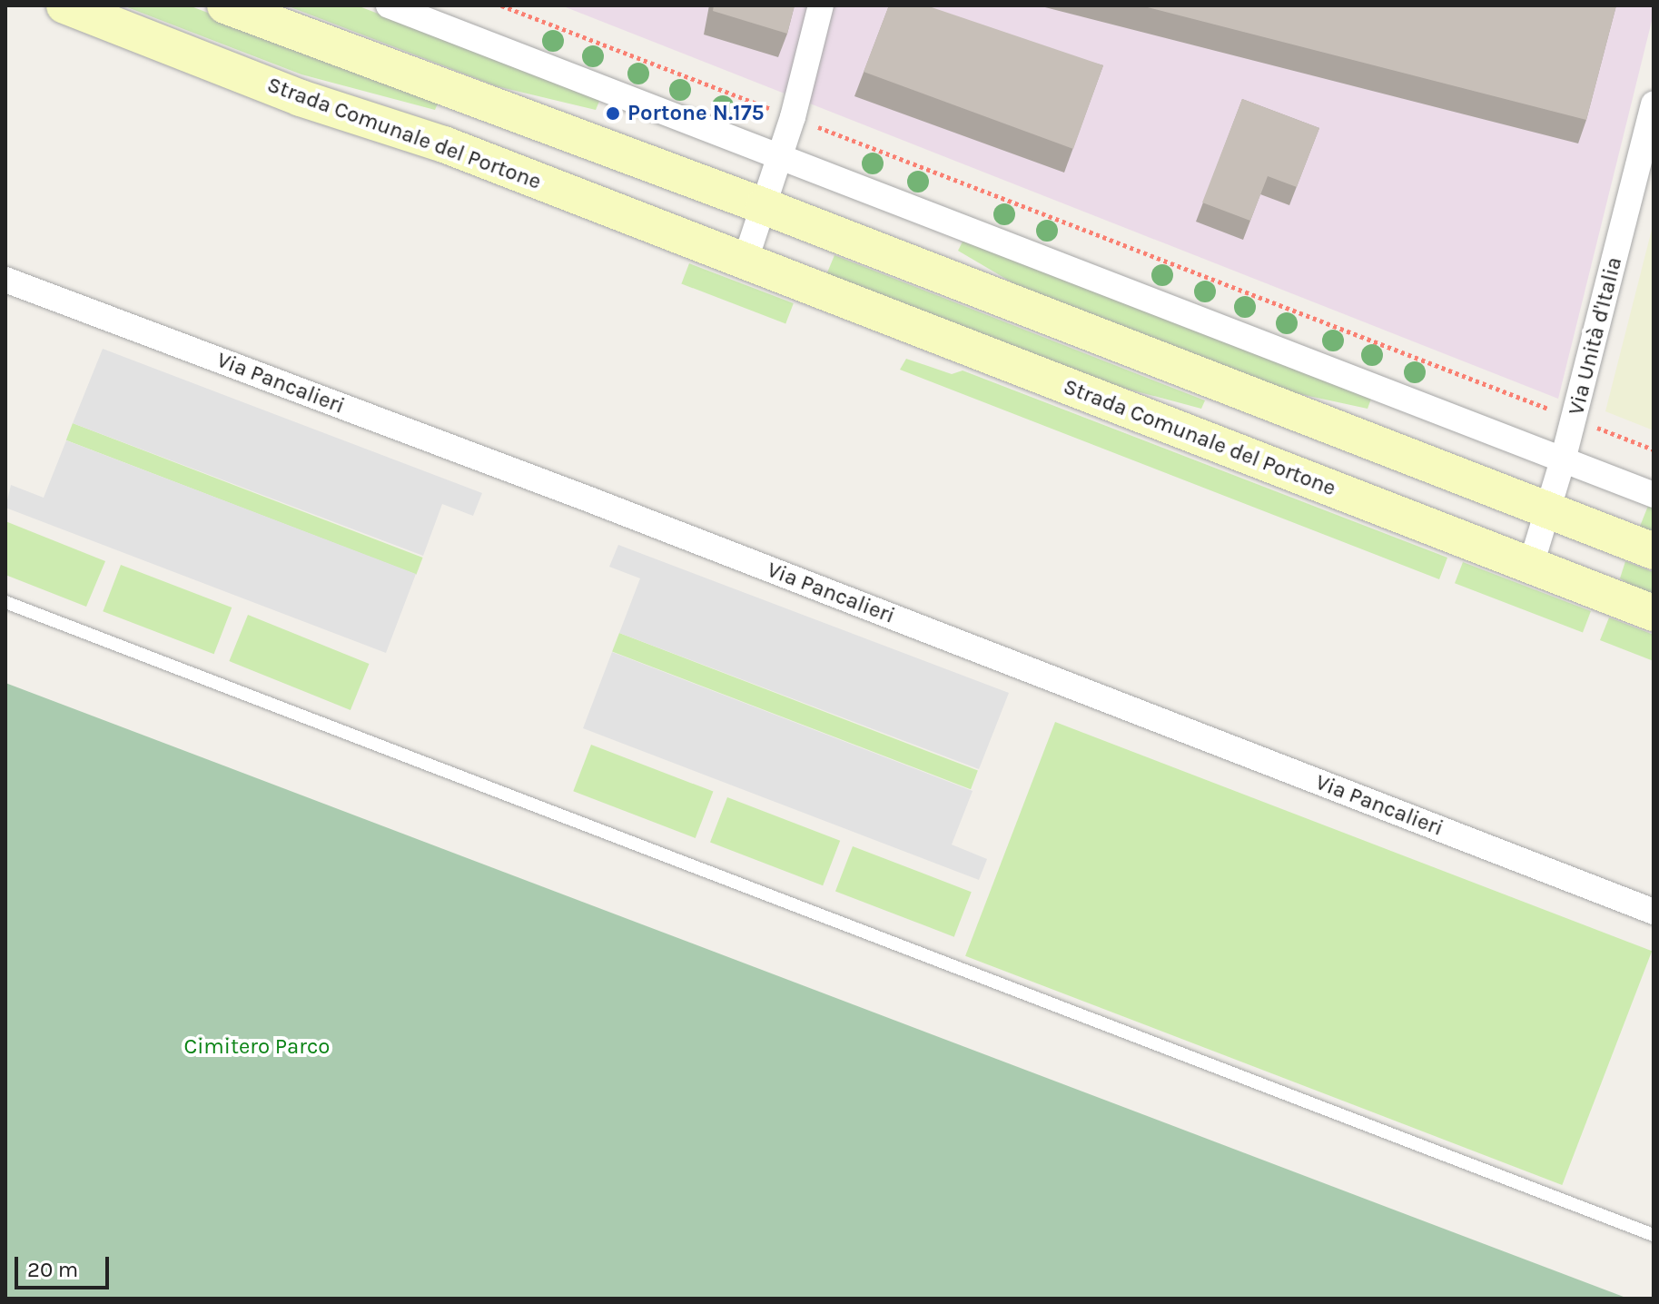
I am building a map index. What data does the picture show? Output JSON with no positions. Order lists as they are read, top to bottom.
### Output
{
  "streets": {
    "street": ["Strada Comunale del Portone", "Via Unità d'Italia", "Via Pancalieri"]
  },
  "crossings": [
    ["Strada Comunale del Portone", "Via Unità d'Italia"]
  ],
  "parks": ["Cimitero Parco"],
  "places": ["Portone N.175"],
  "scale_bar": "20 m"
}
